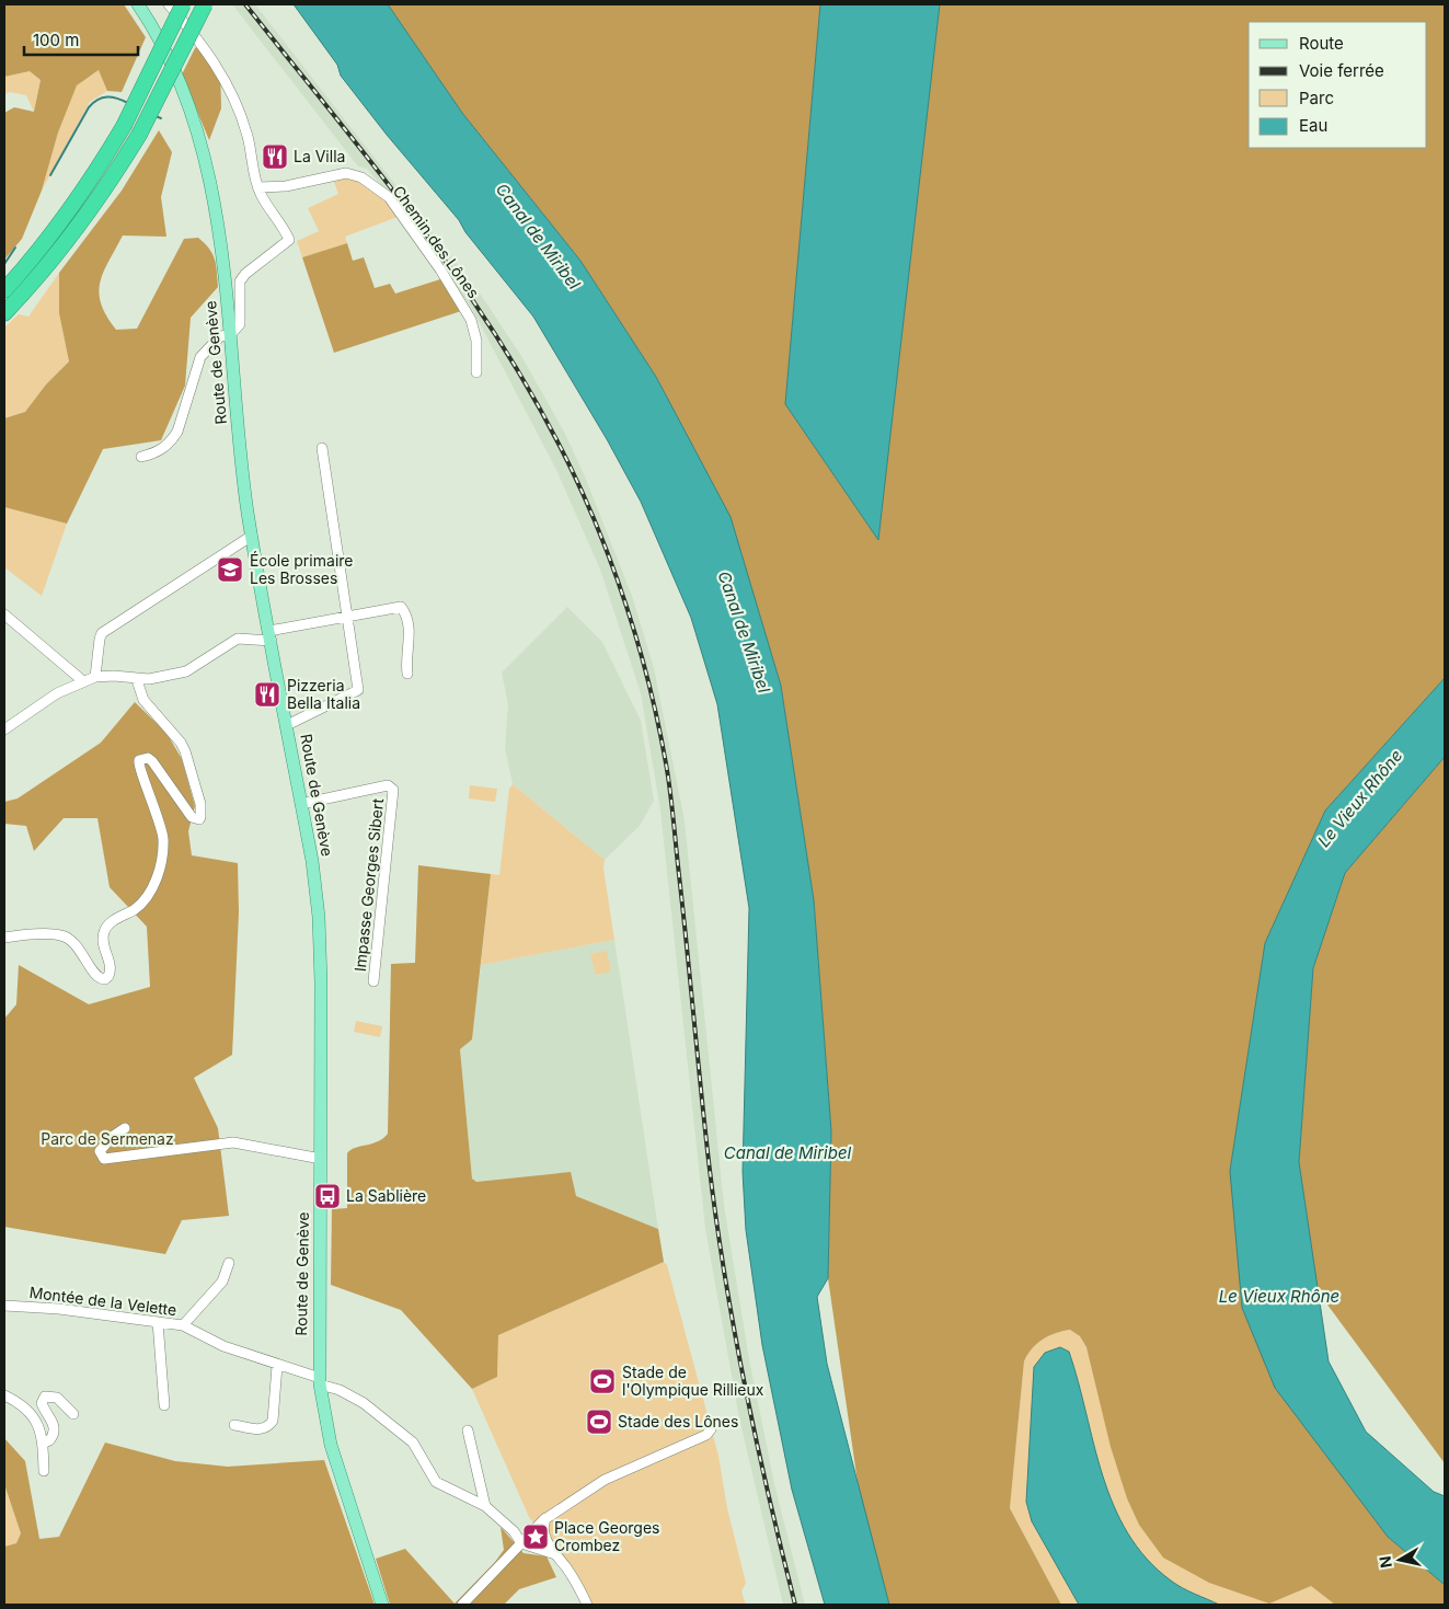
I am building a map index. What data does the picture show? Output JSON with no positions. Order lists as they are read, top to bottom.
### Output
{
  "streets": {
    "main road": ["Route de Genève"],
    "street": ["Chemin des Lônes", "Impasse Georges Sibert", "Montée de la Velette"]
  },
  "crossings": [
    ["Route de Genève", "Impasse Georges Sibert"],
    ["Route de Genève", "Montée de la Velette"]
  ],
  "water": ["Canal de Miribel", "Le Vieux Rhône"],
  "parks": ["Parc de Sermenaz"],
  "places": {
    "restaurant": ["La Villa", "Pizzeria Bella Italia"],
    "school or university": ["École primaire Les Brosses"],
    "bus stop": ["La Sablière"],
    "sports": ["Stade de l'Olympique Rillieux", "Stade des Lônes"],
    "place": ["Place Georges Crombez"]
  },
  "legend": [
    "Route",
    "Voie ferrée",
    "Parc",
    "Eau"
  ],
  "scale_bar": "100 m",
  "north": "left"
}
